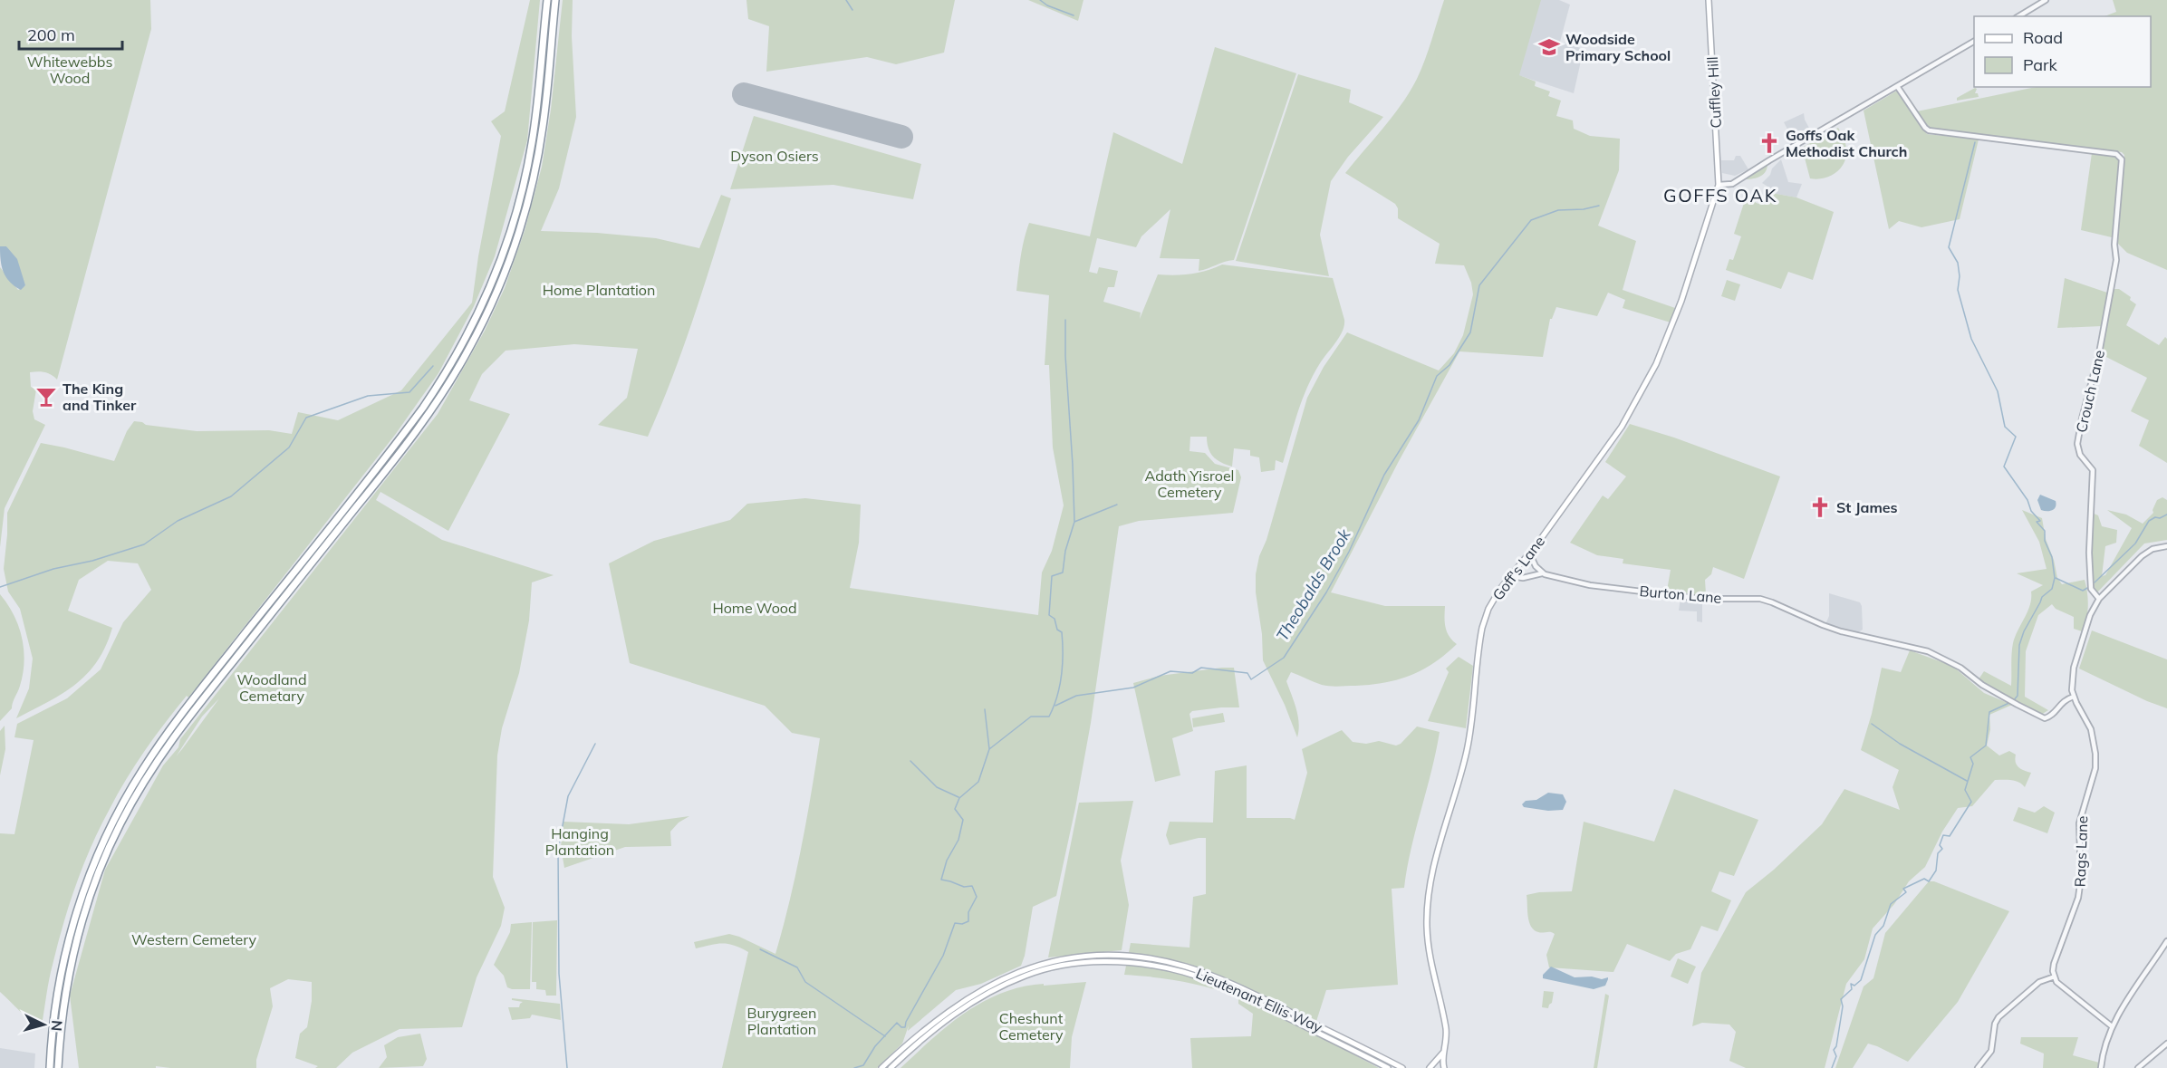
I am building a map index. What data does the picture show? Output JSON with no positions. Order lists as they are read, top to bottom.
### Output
{
  "streets": {
    "main road": ["Cuffley Hill", "Goff's Lane", "Lieutenant Ellis Way"],
    "street": ["Crouch Lane", "Burton Lane", "Rags Lane"]
  },
  "crossings": [
    ["Cuffley Hill", "Goff's Lane"],
    ["Burton Lane", "Rags Lane"]
  ],
  "districts": ["GOFFS OAK"],
  "water": ["Theobalds Brook"],
  "parks": [
    "Whitewebbs Wood",
    "Dyson Osiers",
    "Home Plantation",
    "Adath Yisroel Cemetery",
    "Home Wood",
    "Woodland Cemetary",
    "Hanging Plantation",
    "Western Cemetery",
    "Burygreen Plantation",
    "Cheshunt Cemetery"
  ],
  "places": {
    "school or university": ["Woodside Primary School"],
    "church": ["Goffs Oak Methodist Church", "St James"],
    "bar": ["The King and Tinker"]
  },
  "legend": ["Road", "Park"],
  "scale_bar": "200 m",
  "north": "right"
}
